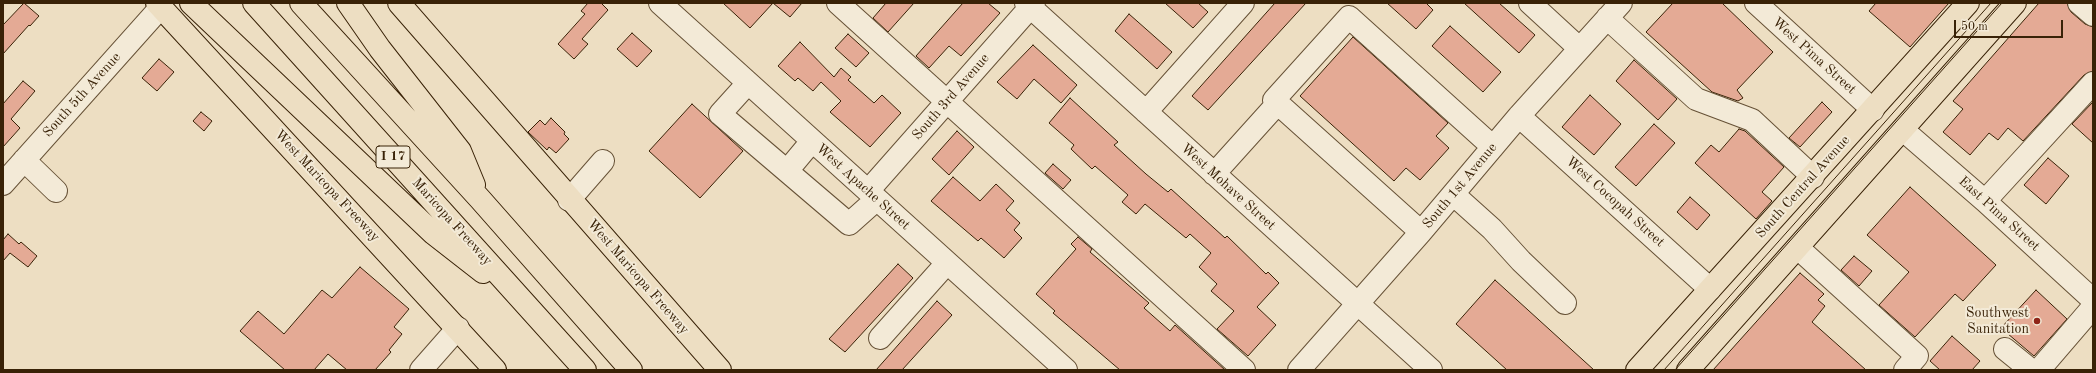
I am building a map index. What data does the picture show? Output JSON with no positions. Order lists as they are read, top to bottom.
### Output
{
  "streets": {
    "main road": [
      "I 17",
      "West Maricopa Freeway",
      "South Central Avenue",
      "Maricopa Freeway"
    ],
    "street": [
      "West Pima Street",
      "South 5th Avenue",
      "South 3rd Avenue",
      "South 1st Avenue",
      "West Apache Street",
      "West Mohave Street",
      "West Cocopah Street",
      "East Pima Street"
    ]
  },
  "crossings": [
    ["West Pima Street", "South Central Avenue"],
    ["South 5th Avenue", "West Maricopa Freeway"],
    ["South 3rd Avenue", "West Apache Street"],
    ["South 3rd Avenue", "West Mohave Street"],
    ["South 1st Avenue", "West Mohave Street"],
    ["South 1st Avenue", "West Cocopah Street"],
    ["South Central Avenue", "West Cocopah Street"]
  ],
  "places": ["Southwest Sanitation"],
  "scale_bar": "50 m"
}
